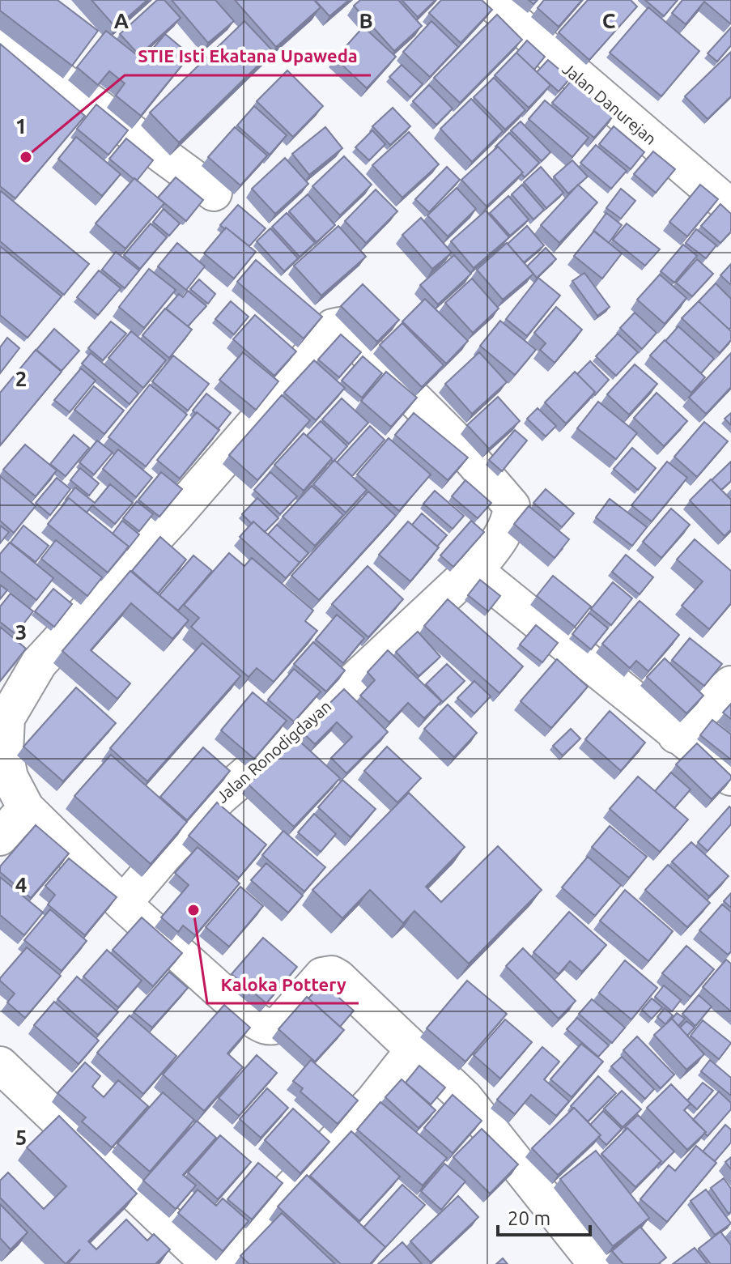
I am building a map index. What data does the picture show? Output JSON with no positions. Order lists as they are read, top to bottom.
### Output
{
  "streets": {
    "street": ["Jalan Danurejan", "Jalan Ronodigdayan"]
  },
  "places": ["STIE Isti Ekatana Upaweda", "Kaloka Pottery"],
  "scale_bar": "20 m",
  "grid": {
    "columns": ["A", "B", "C"],
    "rows": [
      "1",
      "2",
      "3",
      "4",
      "5"
    ]
  }
}
